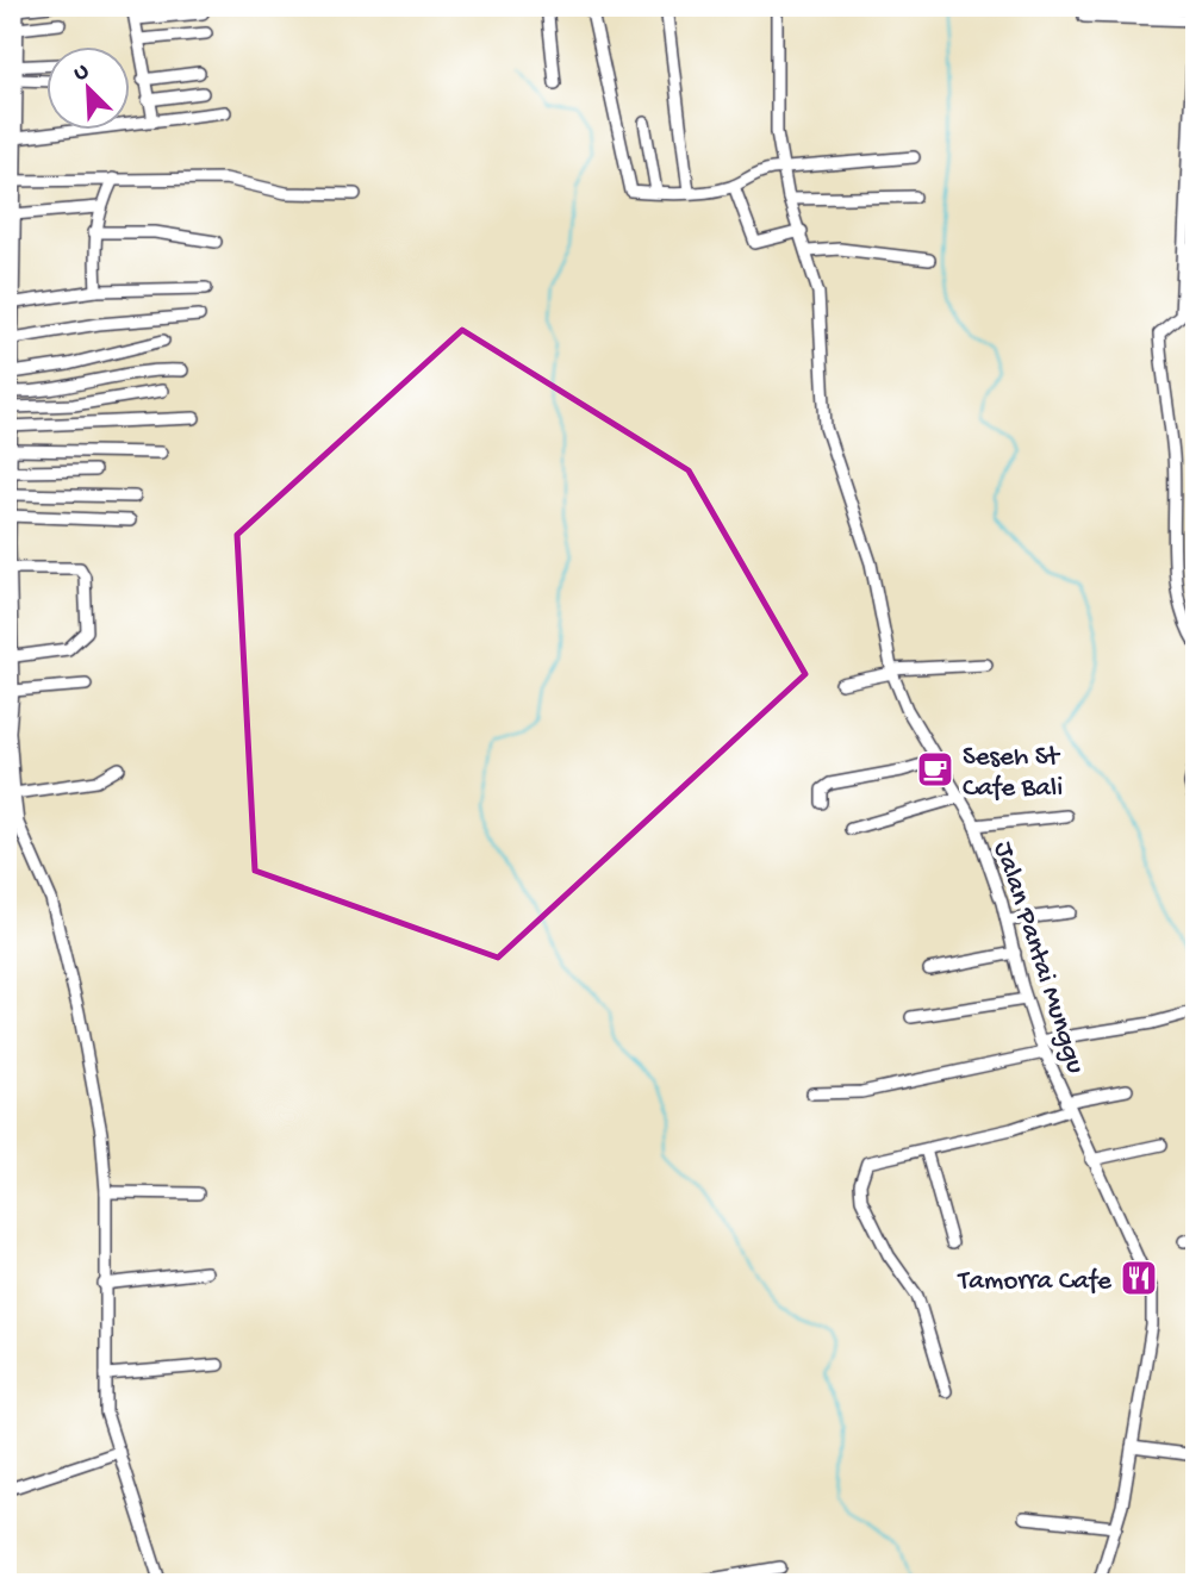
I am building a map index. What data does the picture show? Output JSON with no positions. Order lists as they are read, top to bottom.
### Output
{
  "streets": {
    "street": ["Jalan Pantai Munggu"]
  },
  "places": {
    "cafe": ["Seseh St Cafe Bali"],
    "restaurant": ["Tamorra Cafe"]
  },
  "north": "top left"
}
